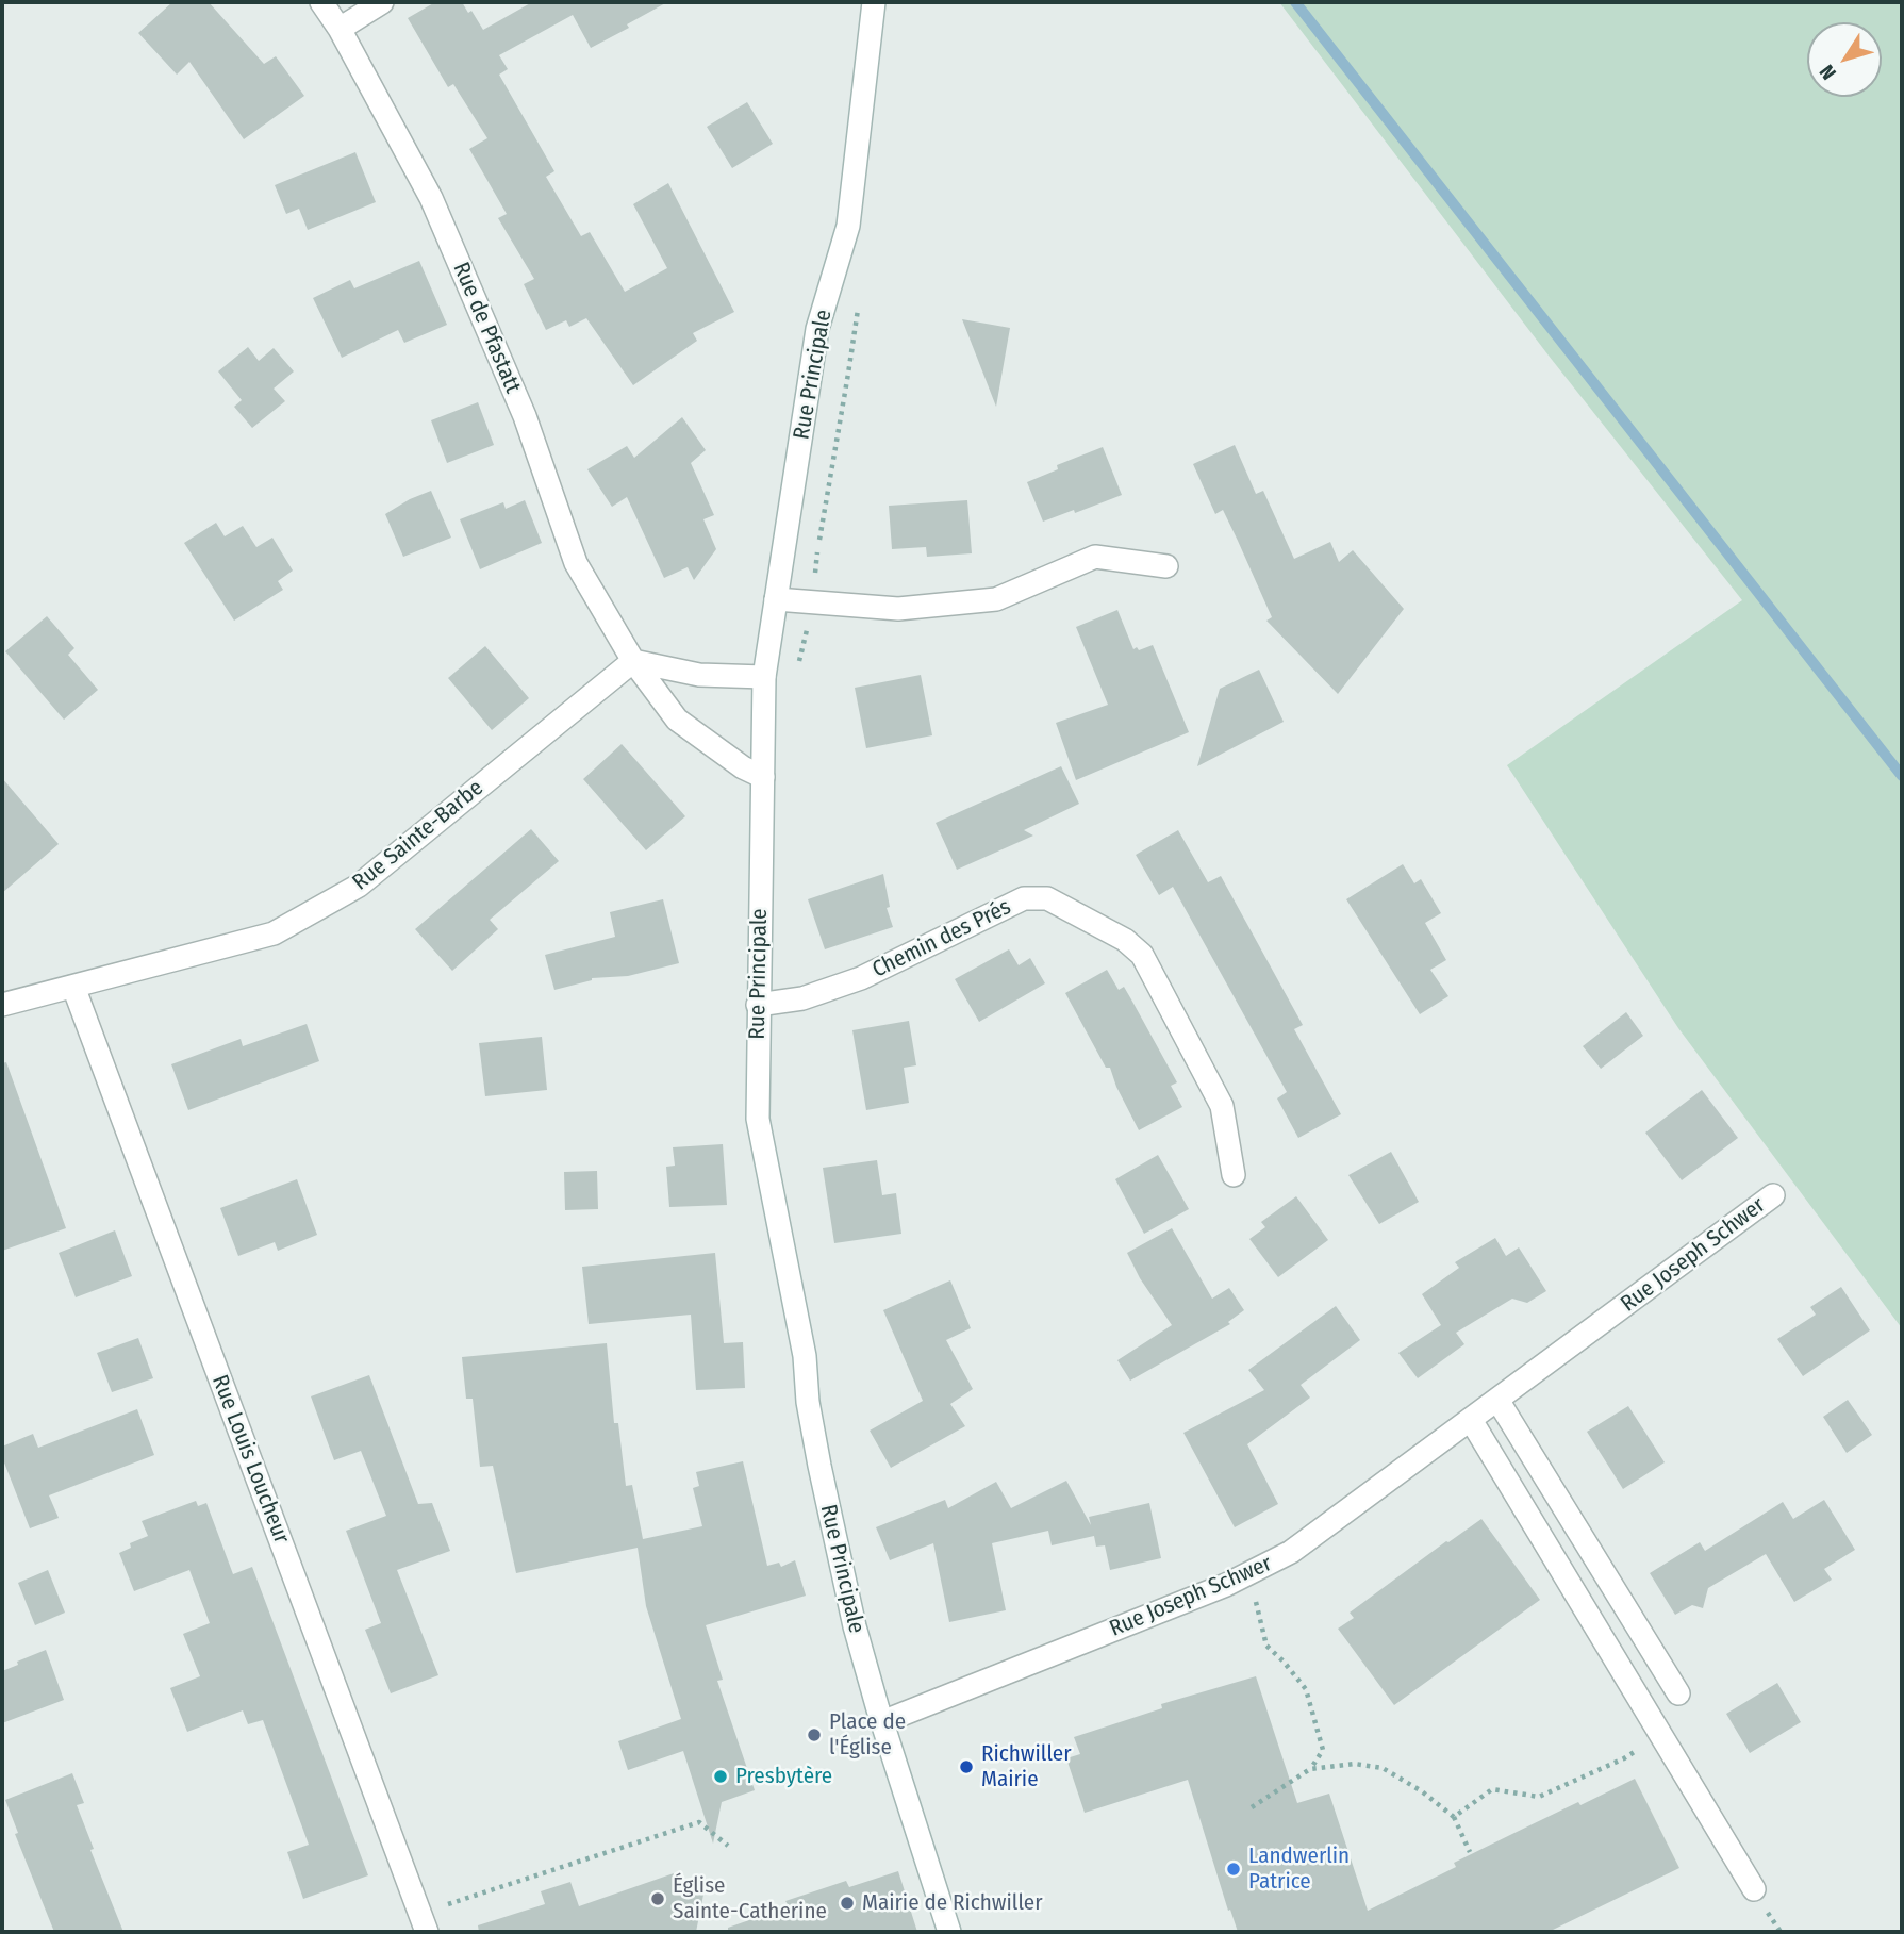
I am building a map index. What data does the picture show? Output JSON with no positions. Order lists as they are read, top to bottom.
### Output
{
  "streets": {
    "street": [
      "Rue de Pfastatt",
      "Rue Principale",
      "Rue Sainte-Barbe",
      "Chemin des Prés",
      "Rue Joseph Schwer",
      "Rue Louis Loucheur"
    ]
  },
  "crossings": [
    ["Rue de Pfastatt", "Rue Principale"],
    ["Rue de Pfastatt", "Rue Sainte-Barbe"],
    ["Rue Principale", "Chemin des Prés"],
    ["Rue Principale", "Rue Joseph Schwer"],
    ["Rue Sainte-Barbe", "Rue Louis Loucheur"]
  ],
  "places": [
    "Place de l'Église",
    "Richwiller Mairie",
    "Presbytère",
    "Landwerlin Patrice",
    "Église Sainte-Catherine",
    "Mairie de Richwiller"
  ],
  "north": "bottom left"
}
